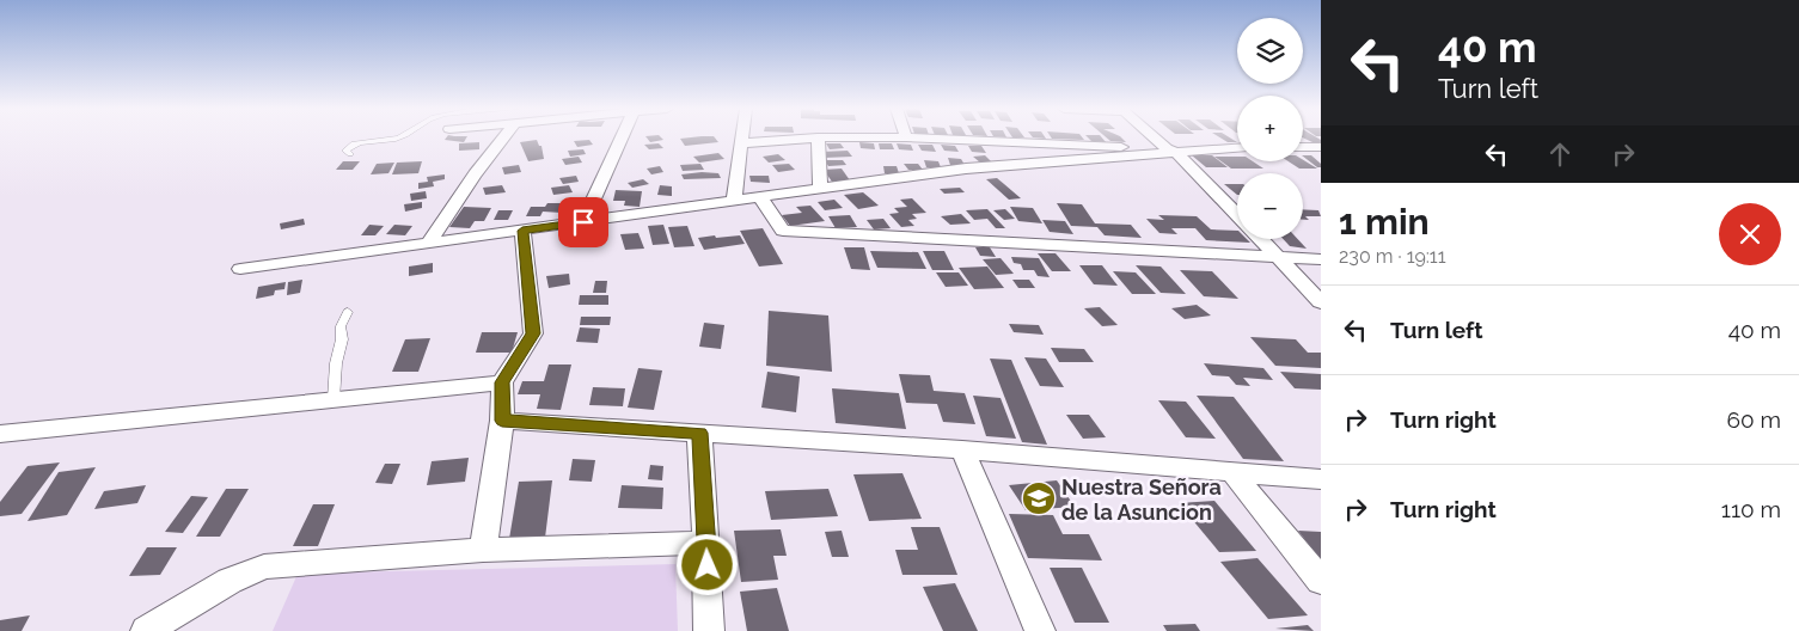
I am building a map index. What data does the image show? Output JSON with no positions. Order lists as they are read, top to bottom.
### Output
{
  "places": {
    "school or university": ["Nuestra Señora de la Asuncion"]
  },
  "page": {
    "turn": ["40 m", "Turn left"],
    "map_buttons": ["+", "−"],
    "heading": ["1 min", "230 m · 19:11"],
    "list": [
      {
        "name": "Turn left",
        "value": "40 m"
      },
      {
        "name": "Turn right",
        "value": "60 m"
      },
      {
        "name": "Turn right",
        "value": "110 m"
      }
    ]
  }
}
